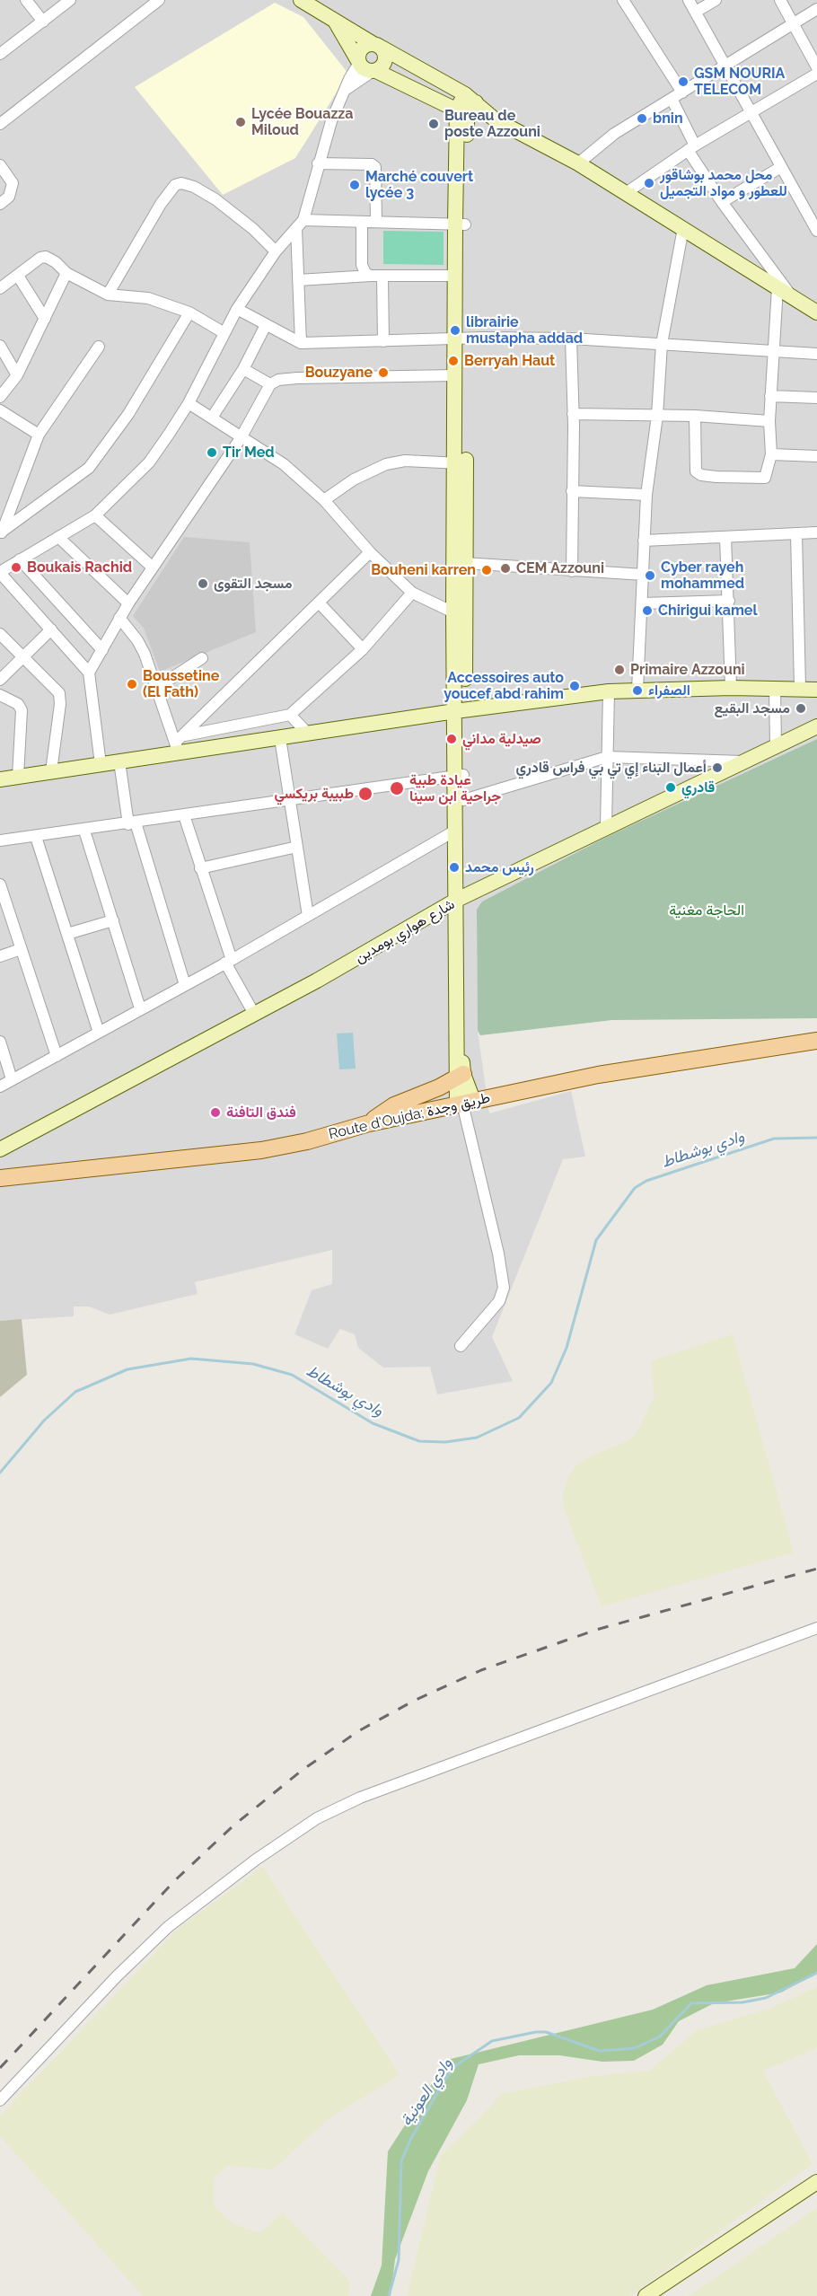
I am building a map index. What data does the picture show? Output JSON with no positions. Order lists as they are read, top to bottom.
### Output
{
  "streets": {
    "main road": ["Route d'Oujda; طريق وجدة"],
    "street": ["شارع هواري بومدين"]
  },
  "water": ["وادي بوشطاط", "وادي العونية"],
  "parks": ["الحاجة مغنية"],
  "places": [
    "GSM NOURIA TELECOM",
    "bnin",
    "Lycée Bouazza Miloud",
    "Bureau de poste Azzouni",
    "محل محمد بوشاقور للعطور و مواد التجميل",
    "Marché couvert lycée 3",
    "librairie mustapha addad",
    "Berryah Haut",
    "Bouzyane",
    "Tir Med",
    "Boukais Rachid",
    "CEM Azzouni",
    "Bouheni karren",
    "Cyber rayeh mohammed",
    "مسجد التقوى",
    "Chirigui kamel",
    "Primaire Azzouni",
    "Boussetine (El Fath)",
    "Accessoires auto youcef abd rahim",
    "الصفراء",
    "مسجد البقيع",
    "صيدلية مداني",
    "أعمال البناء إي تي بي فراس قادري",
    "قادري",
    "عيادة طبية جراحية ابن سينا",
    "طبيبة بريكسي",
    "رئيس محمد",
    "فندق التافنة"
  ]
}
